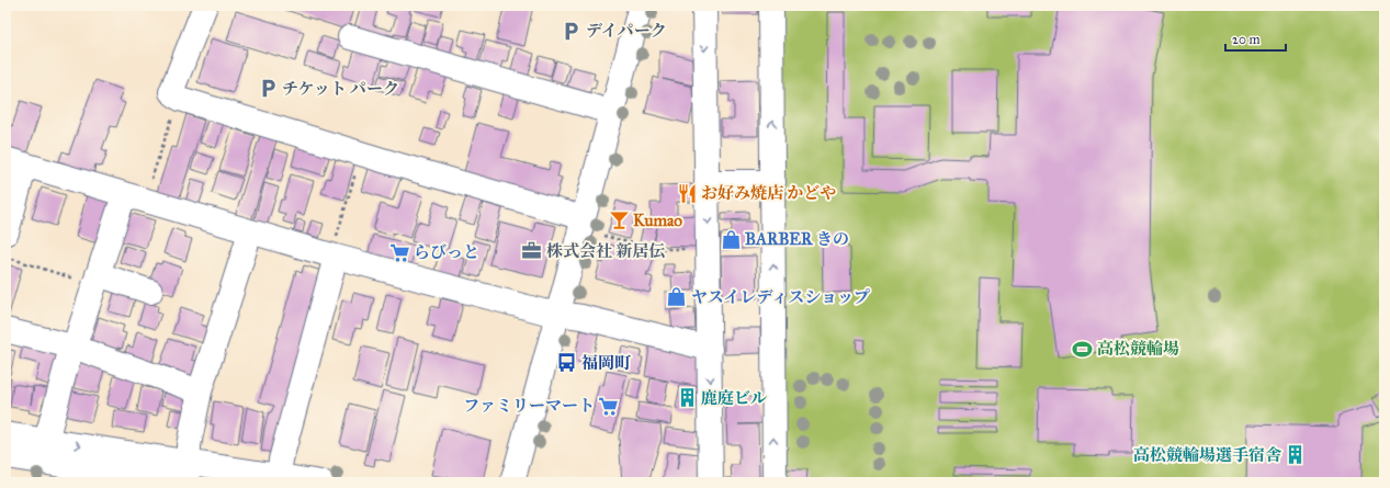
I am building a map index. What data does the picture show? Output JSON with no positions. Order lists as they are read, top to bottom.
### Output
{
  "places": {
    "parking": ["デイパーク", "チケット パーク"],
    "restaurant": ["お好み焼店 かどや"],
    "bar": ["Kumao"],
    "shop": ["BARBER きの", "ヤスイレディスショップ"],
    "office": ["株式会社 新居伝"],
    "supermarket": ["らびっと", "ファミリーマート"],
    "sports": ["高松競輪場"],
    "bus stop": ["福岡町"],
    "building": ["鹿庭ビル", "高松競輪場選手宿舎"]
  },
  "scale_bar": "20 m"
}
